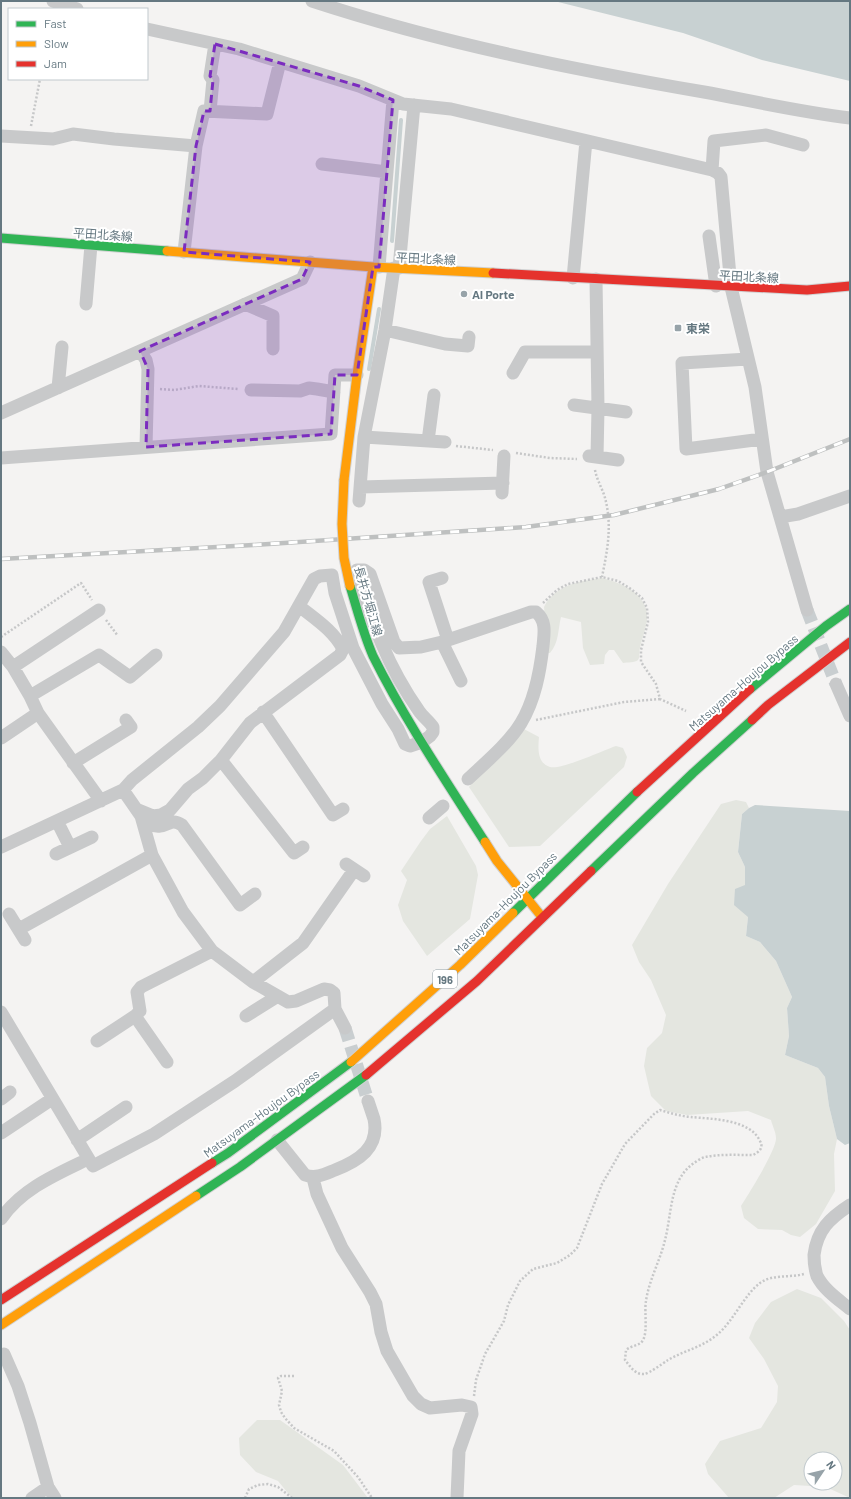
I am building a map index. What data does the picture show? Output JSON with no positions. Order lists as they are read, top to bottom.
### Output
{
  "streets": {
    "main road": [
      "平田北条線",
      "長井方堀江線",
      "Matsuyama-Houjou Bypass",
      "196"
    ]
  },
  "crossings": [
    ["平田北条線", "長井方堀江線"],
    ["長井方堀江線", "Matsuyama-Houjou Bypass"],
    ["長井方堀江線", "196"]
  ],
  "places": {
    "other": ["Al Porte"],
    "transit": ["東栄"]
  },
  "legend": ["Fast", "Slow", "Jam"],
  "north": "top right"
}
